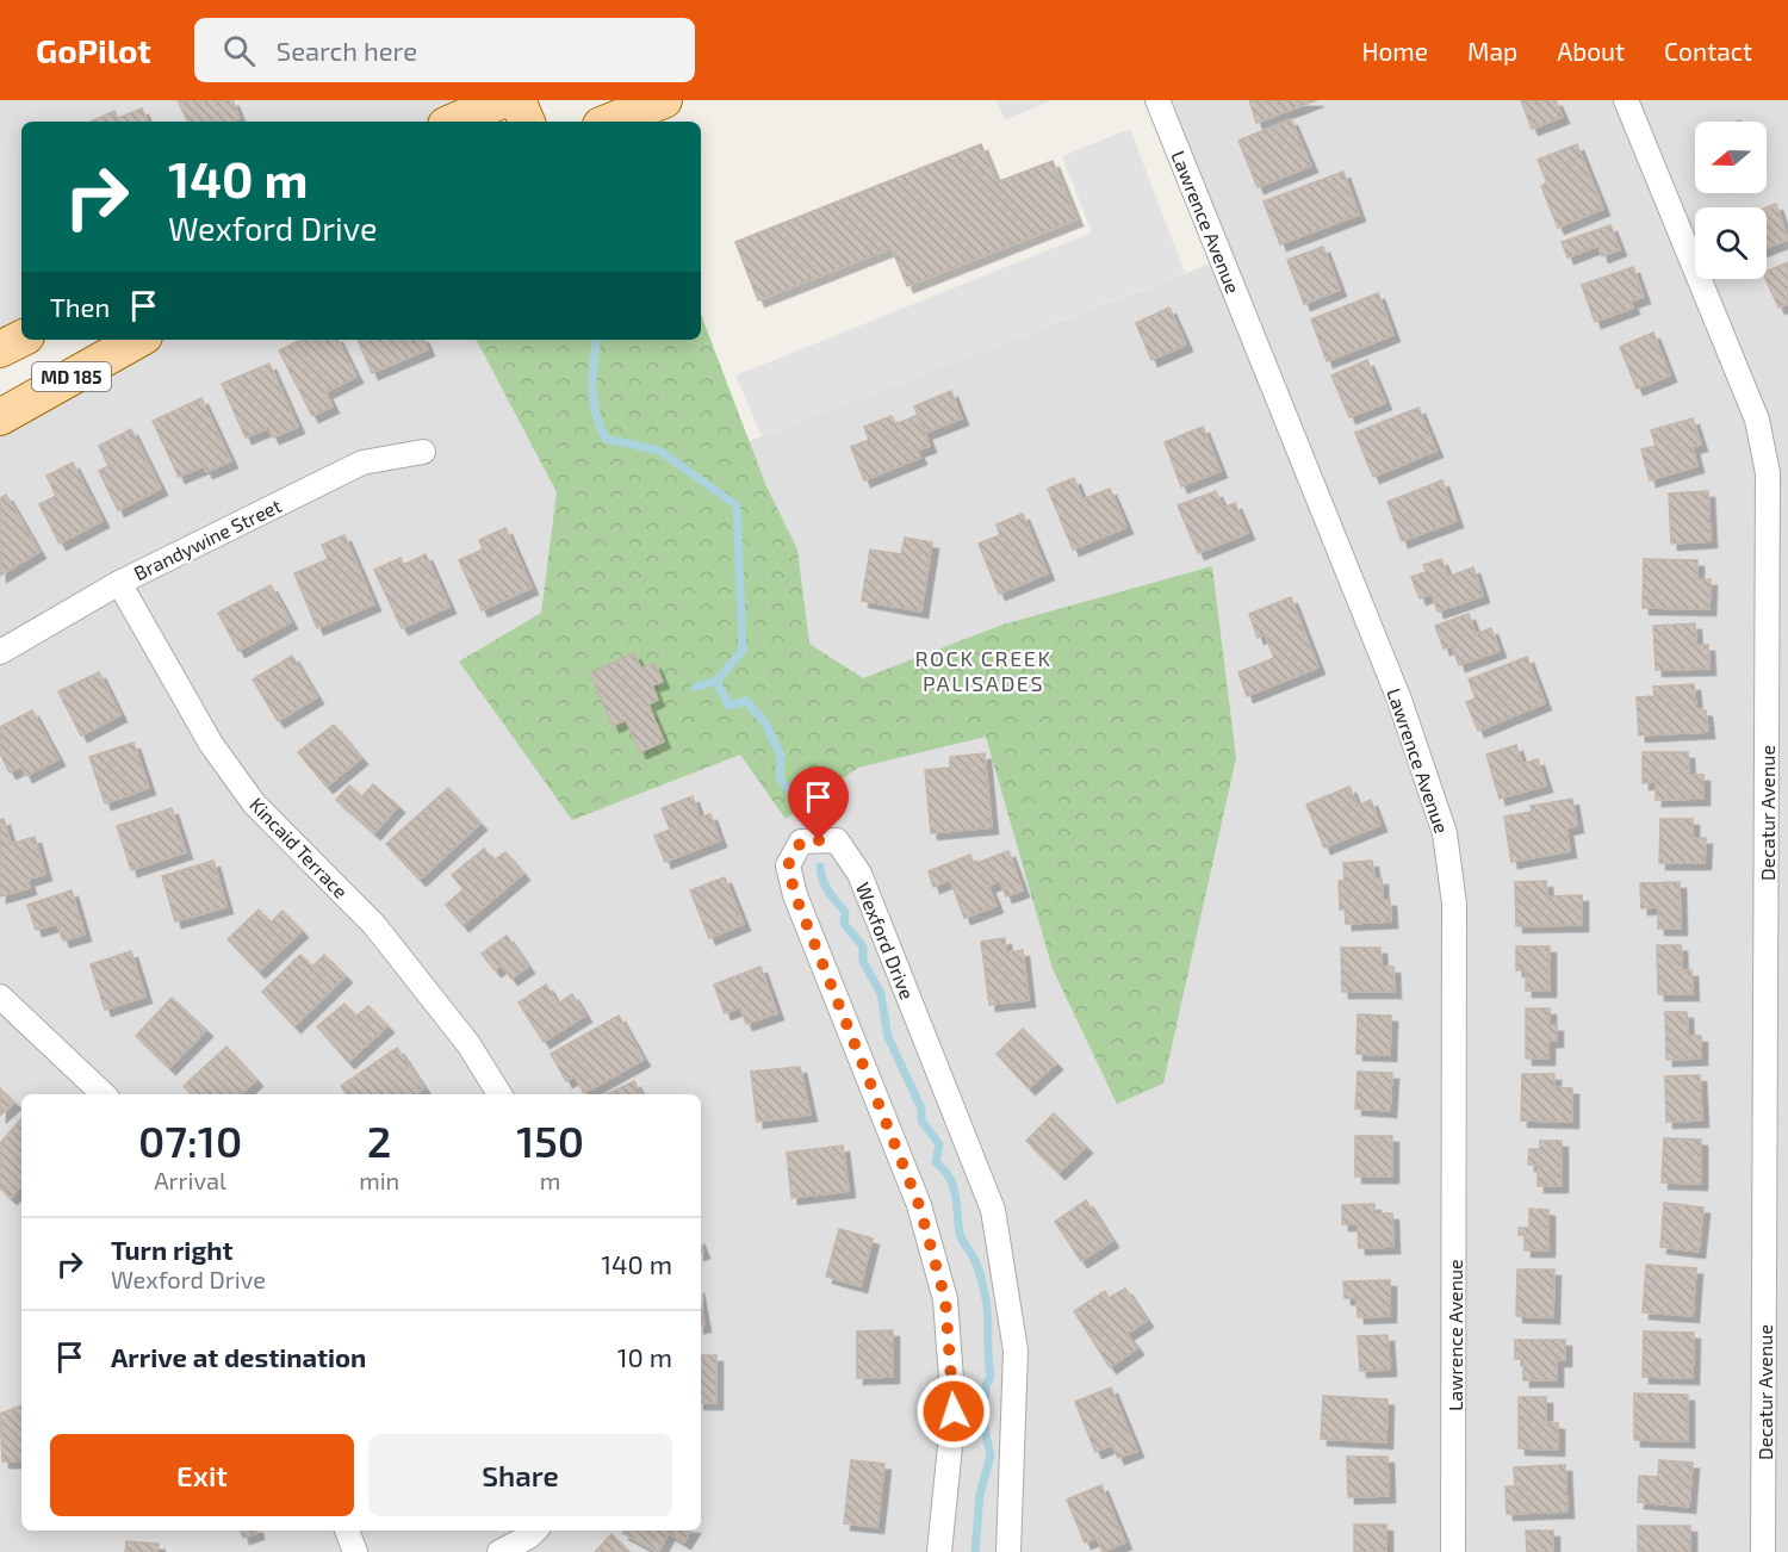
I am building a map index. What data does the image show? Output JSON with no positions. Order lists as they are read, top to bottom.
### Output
{
  "streets": {
    "main road": ["MD 185"],
    "street": [
      "Lawrence Avenue",
      "Brandywine Street",
      "Decatur Avenue",
      "Kincaid Terrace",
      "Wexford Drive"
    ]
  },
  "crossings": [
    ["Brandywine Street", "Kincaid Terrace"]
  ],
  "districts": ["ROCK CREEK PALISADES"],
  "north": "left",
  "page": {
    "header": "GoPilot",
    "search": "Search here",
    "nav": [
      "Home",
      "Map",
      "About",
      "Contact"
    ],
    "turn": ["140 m", "Wexford Drive"],
    "then": "Then",
    "eta": [
      "07:10",
      "Arrival",
      "2",
      "min",
      "150",
      "m"
    ],
    "list": [
      {
        "name": "Turn right",
        "note": "Wexford Drive",
        "value": "140 m"
      },
      {
        "name": "Arrive at destination",
        "value": "10 m"
      }
    ],
    "buttons": ["Exit", "Share"]
  }
}
